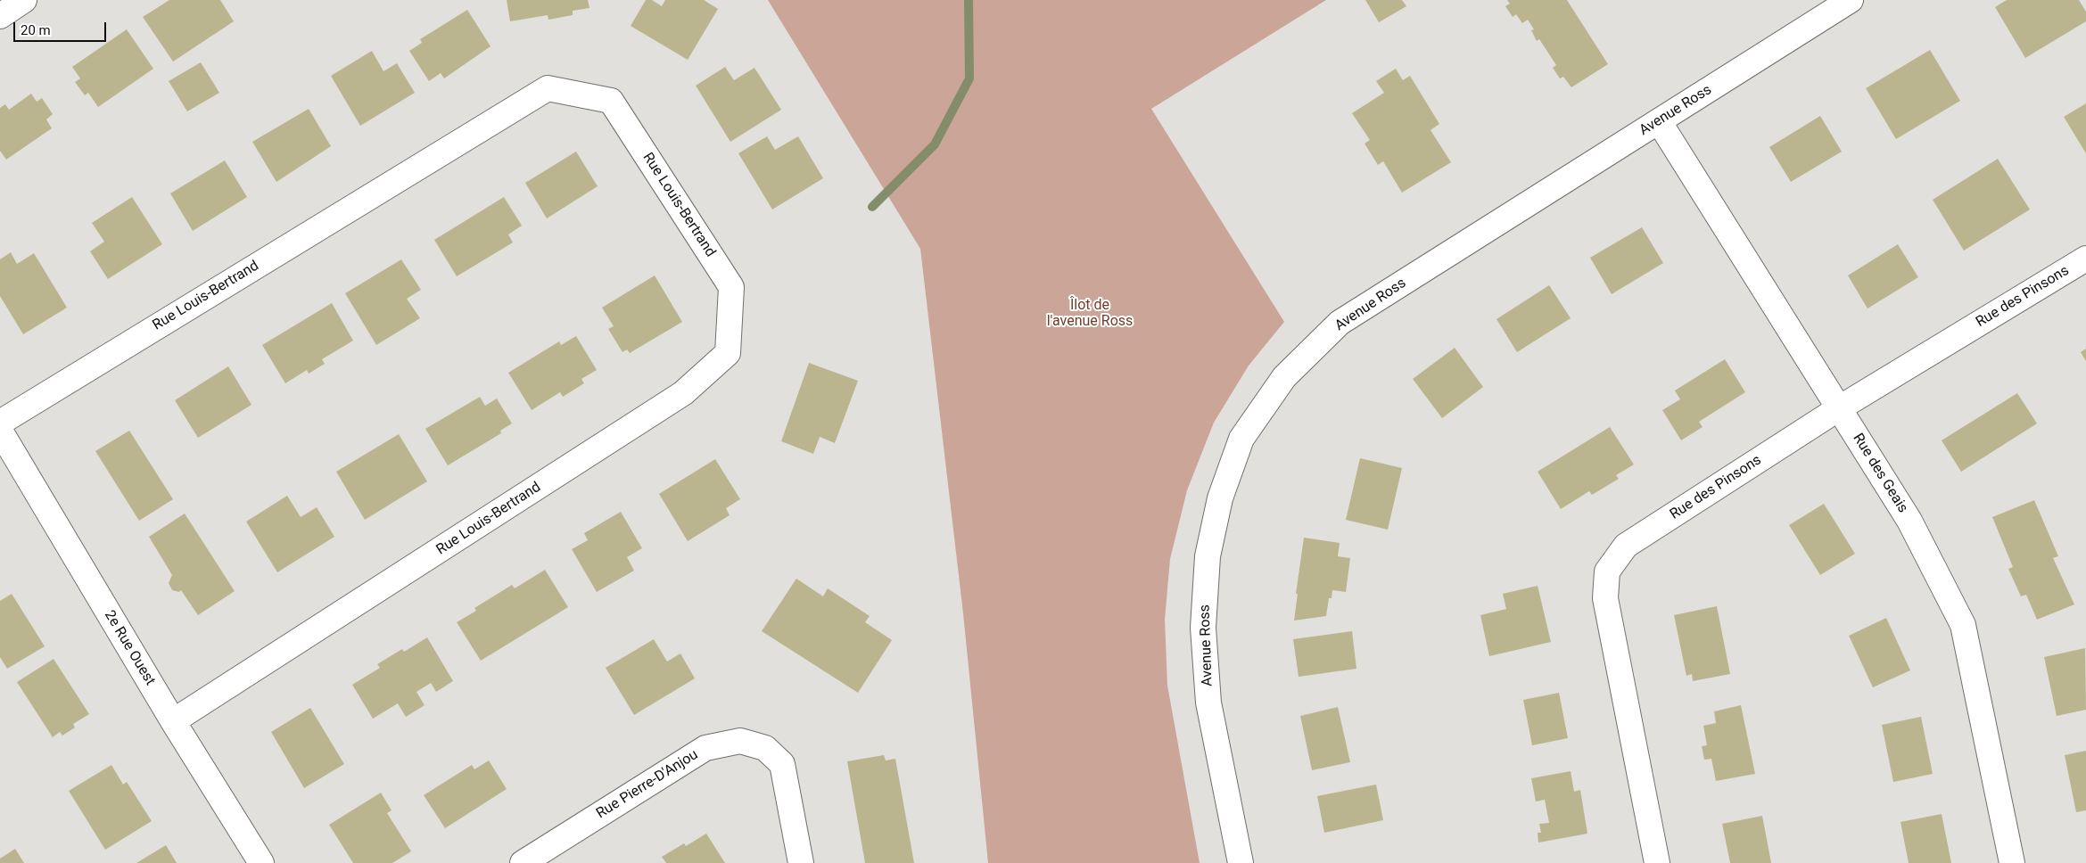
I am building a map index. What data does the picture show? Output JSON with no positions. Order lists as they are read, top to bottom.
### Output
{
  "streets": {
    "street": [
      "Avenue Ross",
      "Rue Louis-Bertrand",
      "Rue des Pinsons",
      "Rue des Geais",
      "2e Rue Ouest",
      "Rue Pierre-D'Anjou"
    ]
  },
  "crossings": [
    ["Avenue Ross", "Rue des Geais"],
    ["Rue Louis-Bertrand", "2e Rue Ouest"],
    ["Rue des Pinsons", "Rue des Geais"]
  ],
  "parks": ["Îlot de l'avenue Ross"],
  "scale_bar": "20 m"
}
